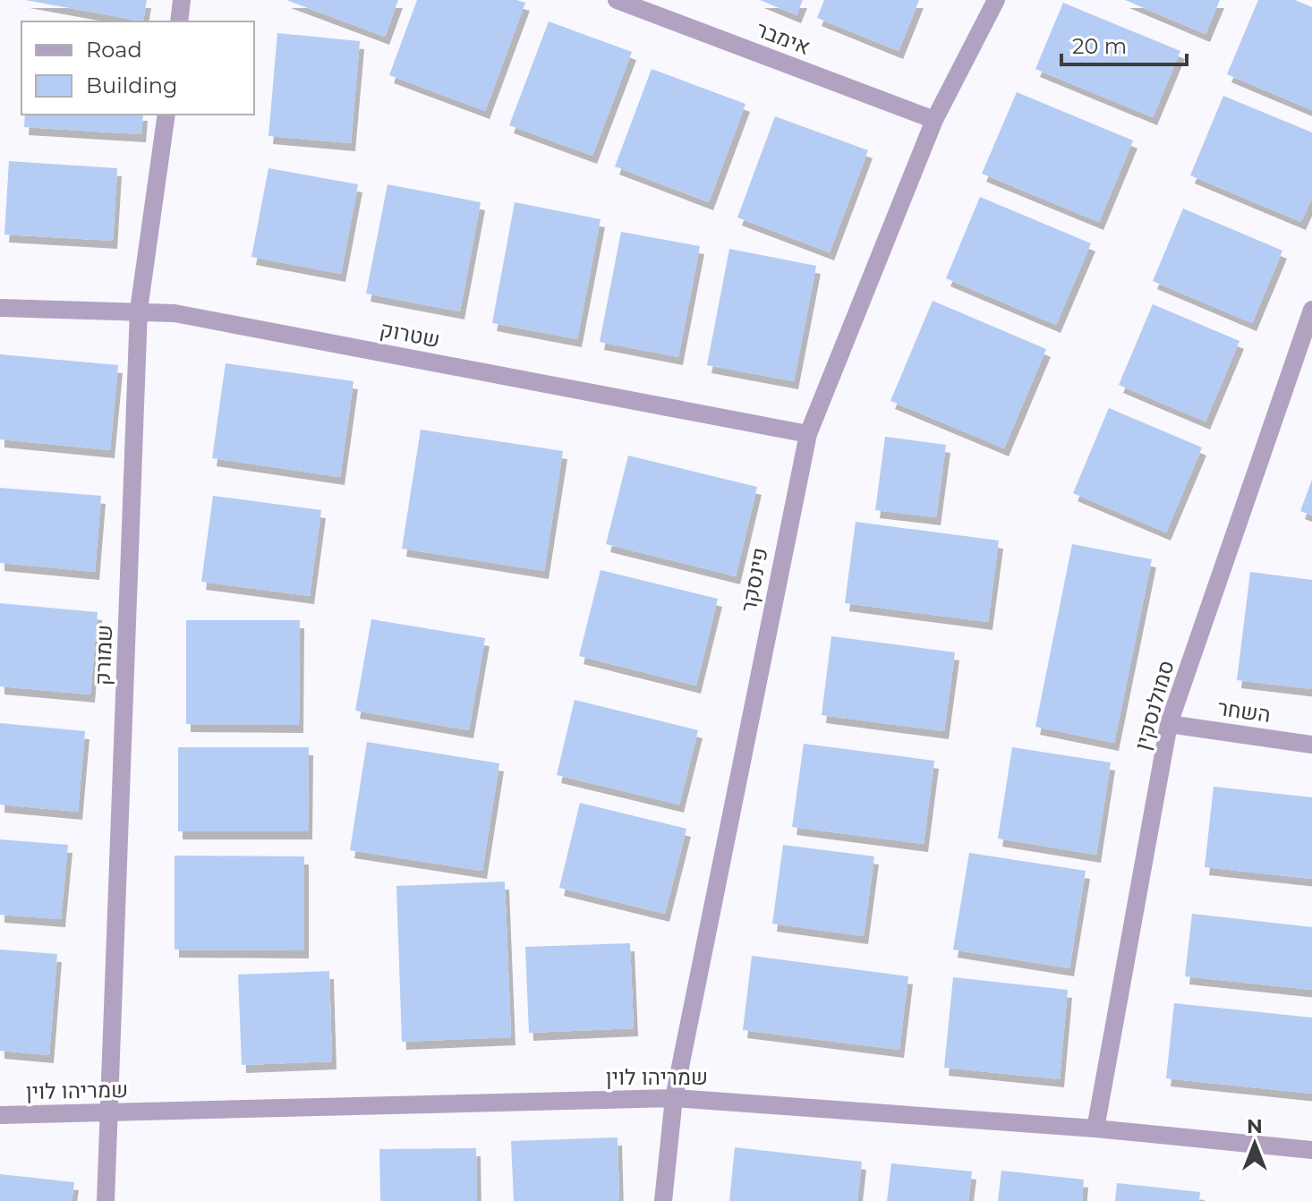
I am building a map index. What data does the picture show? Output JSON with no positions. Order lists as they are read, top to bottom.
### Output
{
  "streets": {
    "street": [
      "אימבר",
      "שטרוק",
      "פינסקר",
      "שמורק",
      "סמולנסקין",
      "השחר",
      "שמריהו לוין"
    ]
  },
  "crossings": [
    ["אימבר", "פינסקר"],
    ["שטרוק", "פינסקר"],
    ["שטרוק", "שמורק"],
    ["פינסקר", "שמריהו לוין"],
    ["שמורק", "שמריהו לוין"],
    ["סמולנסקין", "השחר"],
    ["סמולנסקין", "שמריהו לוין"]
  ],
  "legend": ["Road", "Building"],
  "scale_bar": "20 m",
  "north": "top"
}
